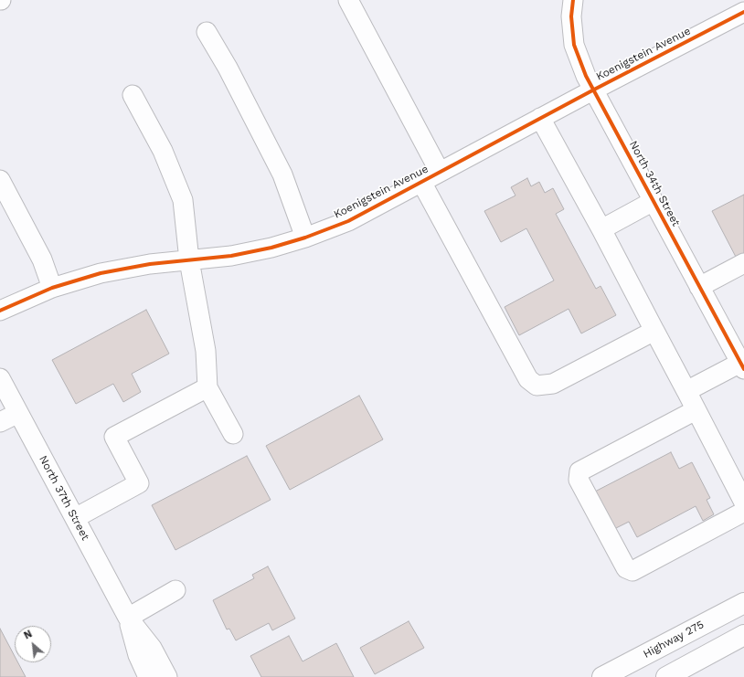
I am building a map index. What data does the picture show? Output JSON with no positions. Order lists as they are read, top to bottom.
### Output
{
  "streets": {
    "highway": ["Highway 275"],
    "street": ["Koenigstein Avenue", "North 34th Street", "North 37th Street"]
  },
  "crossings": [
    ["Koenigstein Avenue", "North 34th Street"]
  ],
  "north": "top left"
}
